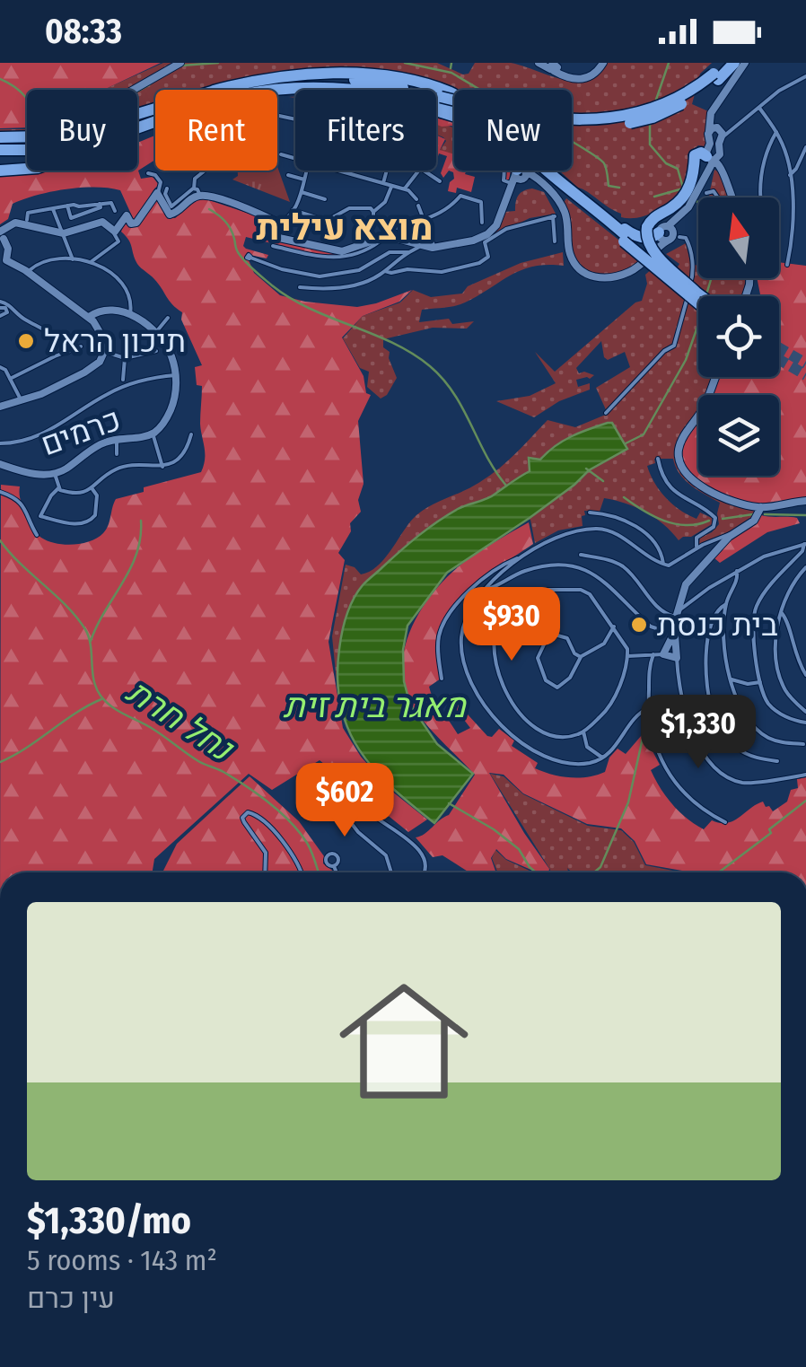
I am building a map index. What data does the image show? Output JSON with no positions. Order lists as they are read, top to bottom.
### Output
{
  "streets": {
    "main road": ["כרמים"]
  },
  "districts": ["מוצא עילית"],
  "water": ["מאגר בית זית", "נחל חרת"],
  "places": ["תיכון הראל", "בית כנסת"],
  "north": "top",
  "page": {
    "status": "08:33",
    "chip": [
      "Buy",
      "Rent",
      "Filters",
      "New"
    ],
    "price": ["$930", "$1,330", "$602"],
    "list": [
      {
        "name": "$1,330/mo",
        "note": "5 rooms · 143 m² · עין כרם"
      }
    ]
  }
}
